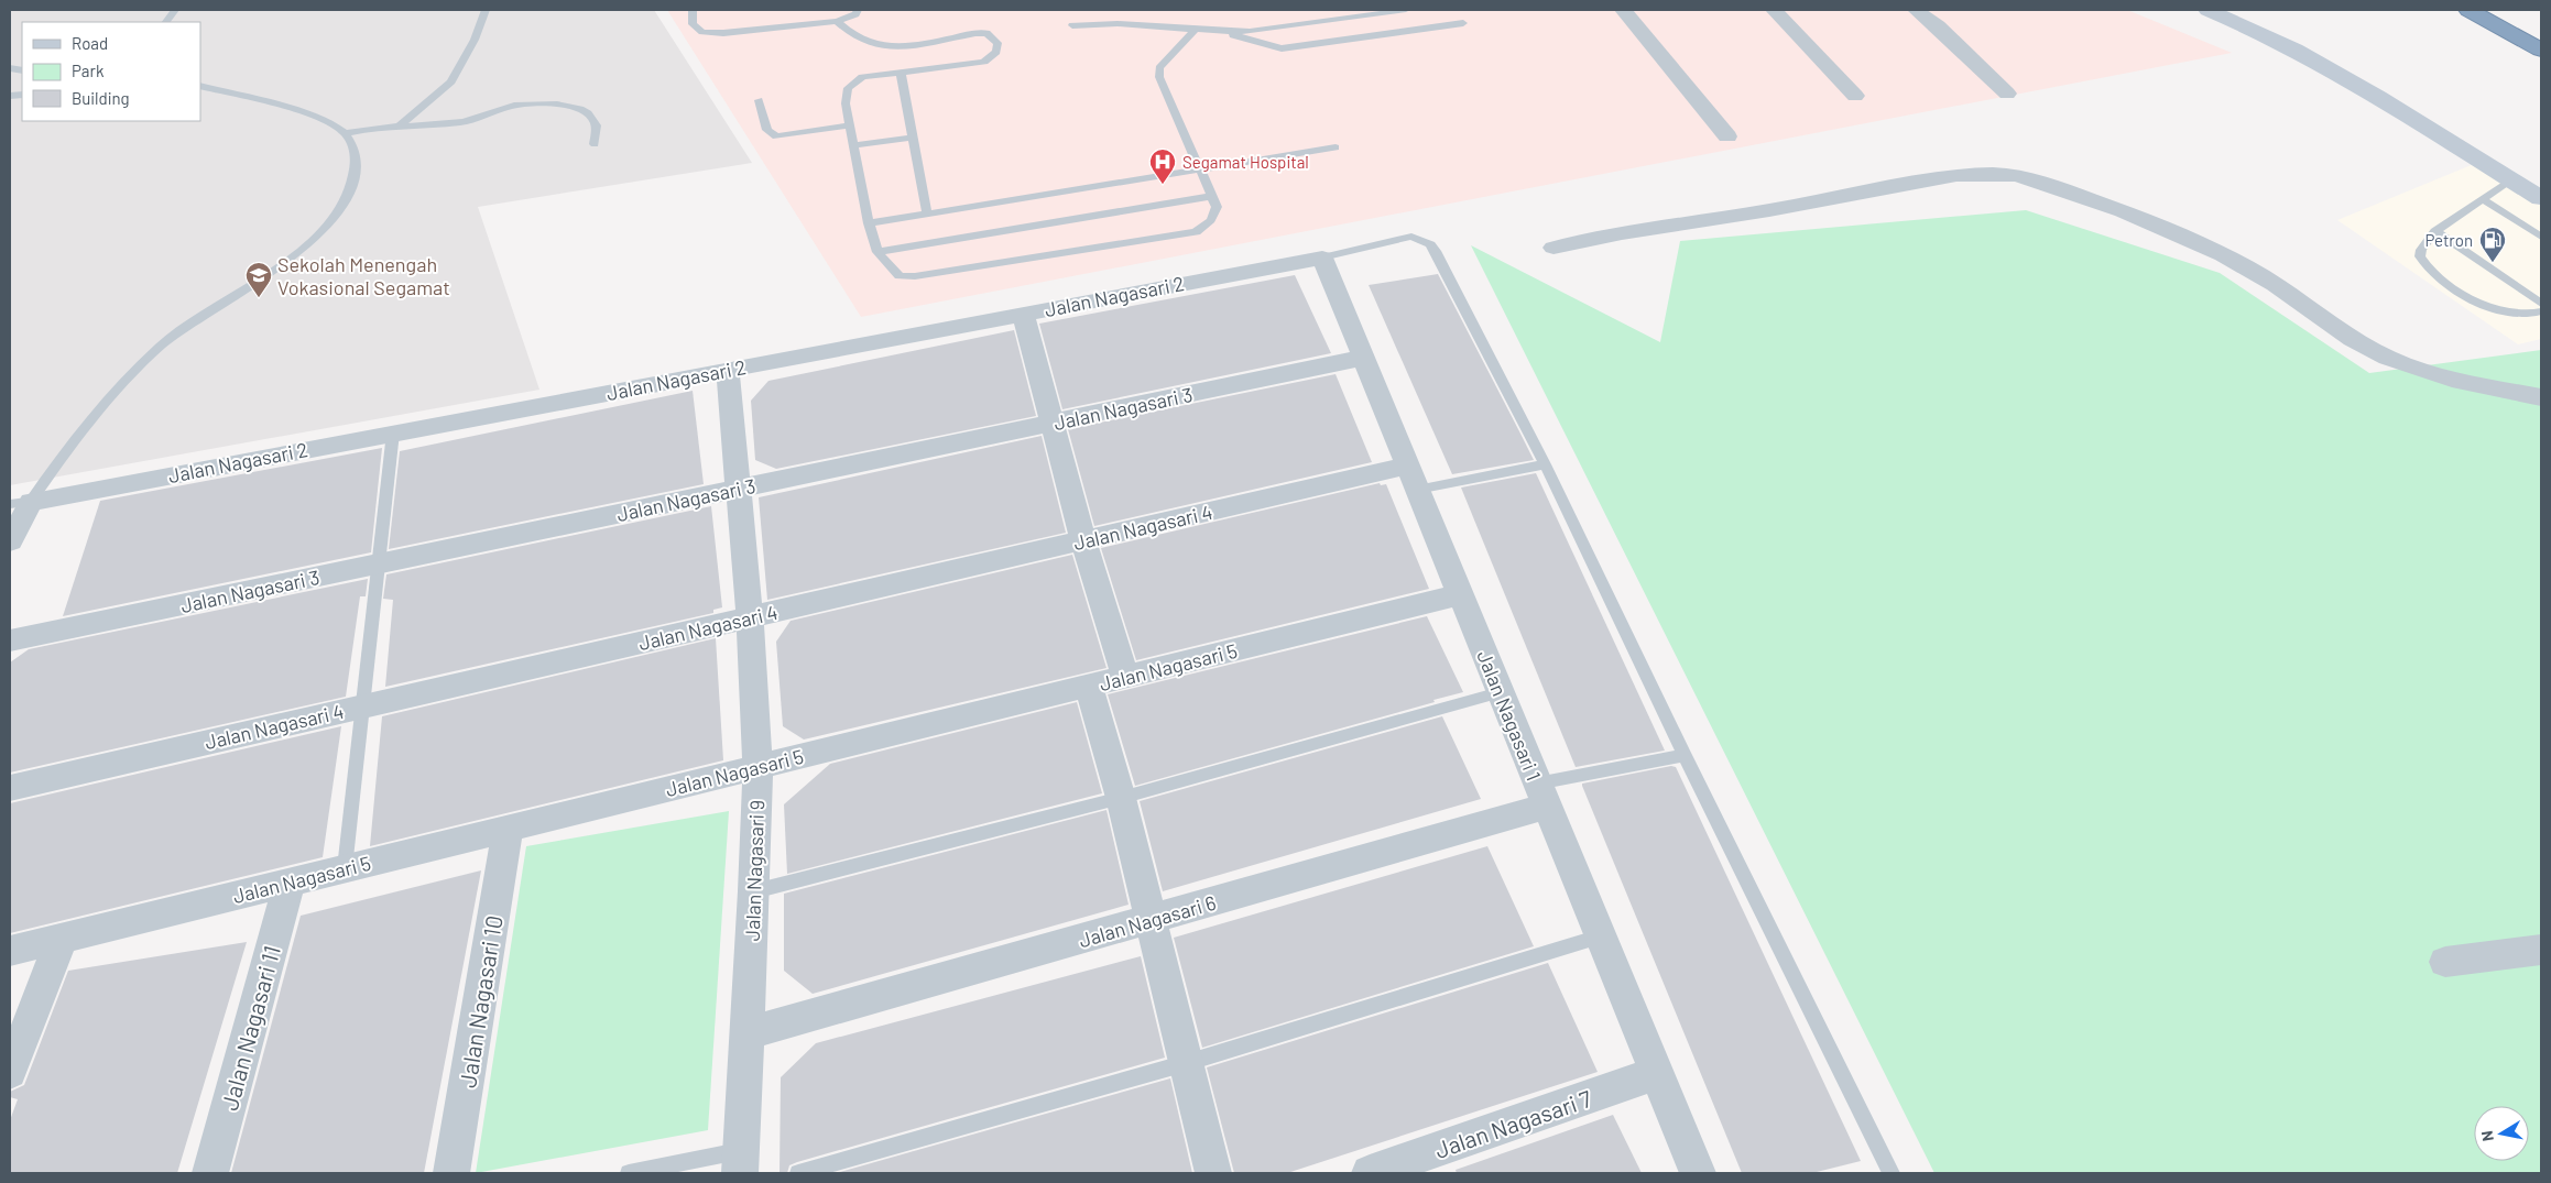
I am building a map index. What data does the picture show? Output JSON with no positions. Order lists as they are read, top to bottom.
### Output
{
  "streets": {
    "street": [
      "Jalan Nagasari 2",
      "Jalan Nagasari 3",
      "Jalan Nagasari 4",
      "Jalan Nagasari 5",
      "Jalan Nagasari 1",
      "Jalan Nagasari 9",
      "Jalan Nagasari 6",
      "Jalan Nagasari 10",
      "Jalan Nagasari 11",
      "Jalan Nagasari 7"
    ]
  },
  "crossings": [
    ["Jalan Nagasari 2", "Jalan Nagasari 1"],
    ["Jalan Nagasari 2", "Jalan Nagasari 9"],
    ["Jalan Nagasari 3", "Jalan Nagasari 1"],
    ["Jalan Nagasari 3", "Jalan Nagasari 9"],
    ["Jalan Nagasari 4", "Jalan Nagasari 1"],
    ["Jalan Nagasari 4", "Jalan Nagasari 9"],
    ["Jalan Nagasari 5", "Jalan Nagasari 1"],
    ["Jalan Nagasari 5", "Jalan Nagasari 9"],
    ["Jalan Nagasari 5", "Jalan Nagasari 10"],
    ["Jalan Nagasari 5", "Jalan Nagasari 11"],
    ["Jalan Nagasari 1", "Jalan Nagasari 6"],
    ["Jalan Nagasari 1", "Jalan Nagasari 7"],
    ["Jalan Nagasari 9", "Jalan Nagasari 6"]
  ],
  "places": {
    "hospital": ["Segamat Hospital"],
    "fuel station": ["Petron"],
    "school or university": ["Sekolah Menengah Vokasional Segamat"]
  },
  "legend": ["Road", "Park", "Building"],
  "north": "left"
}
